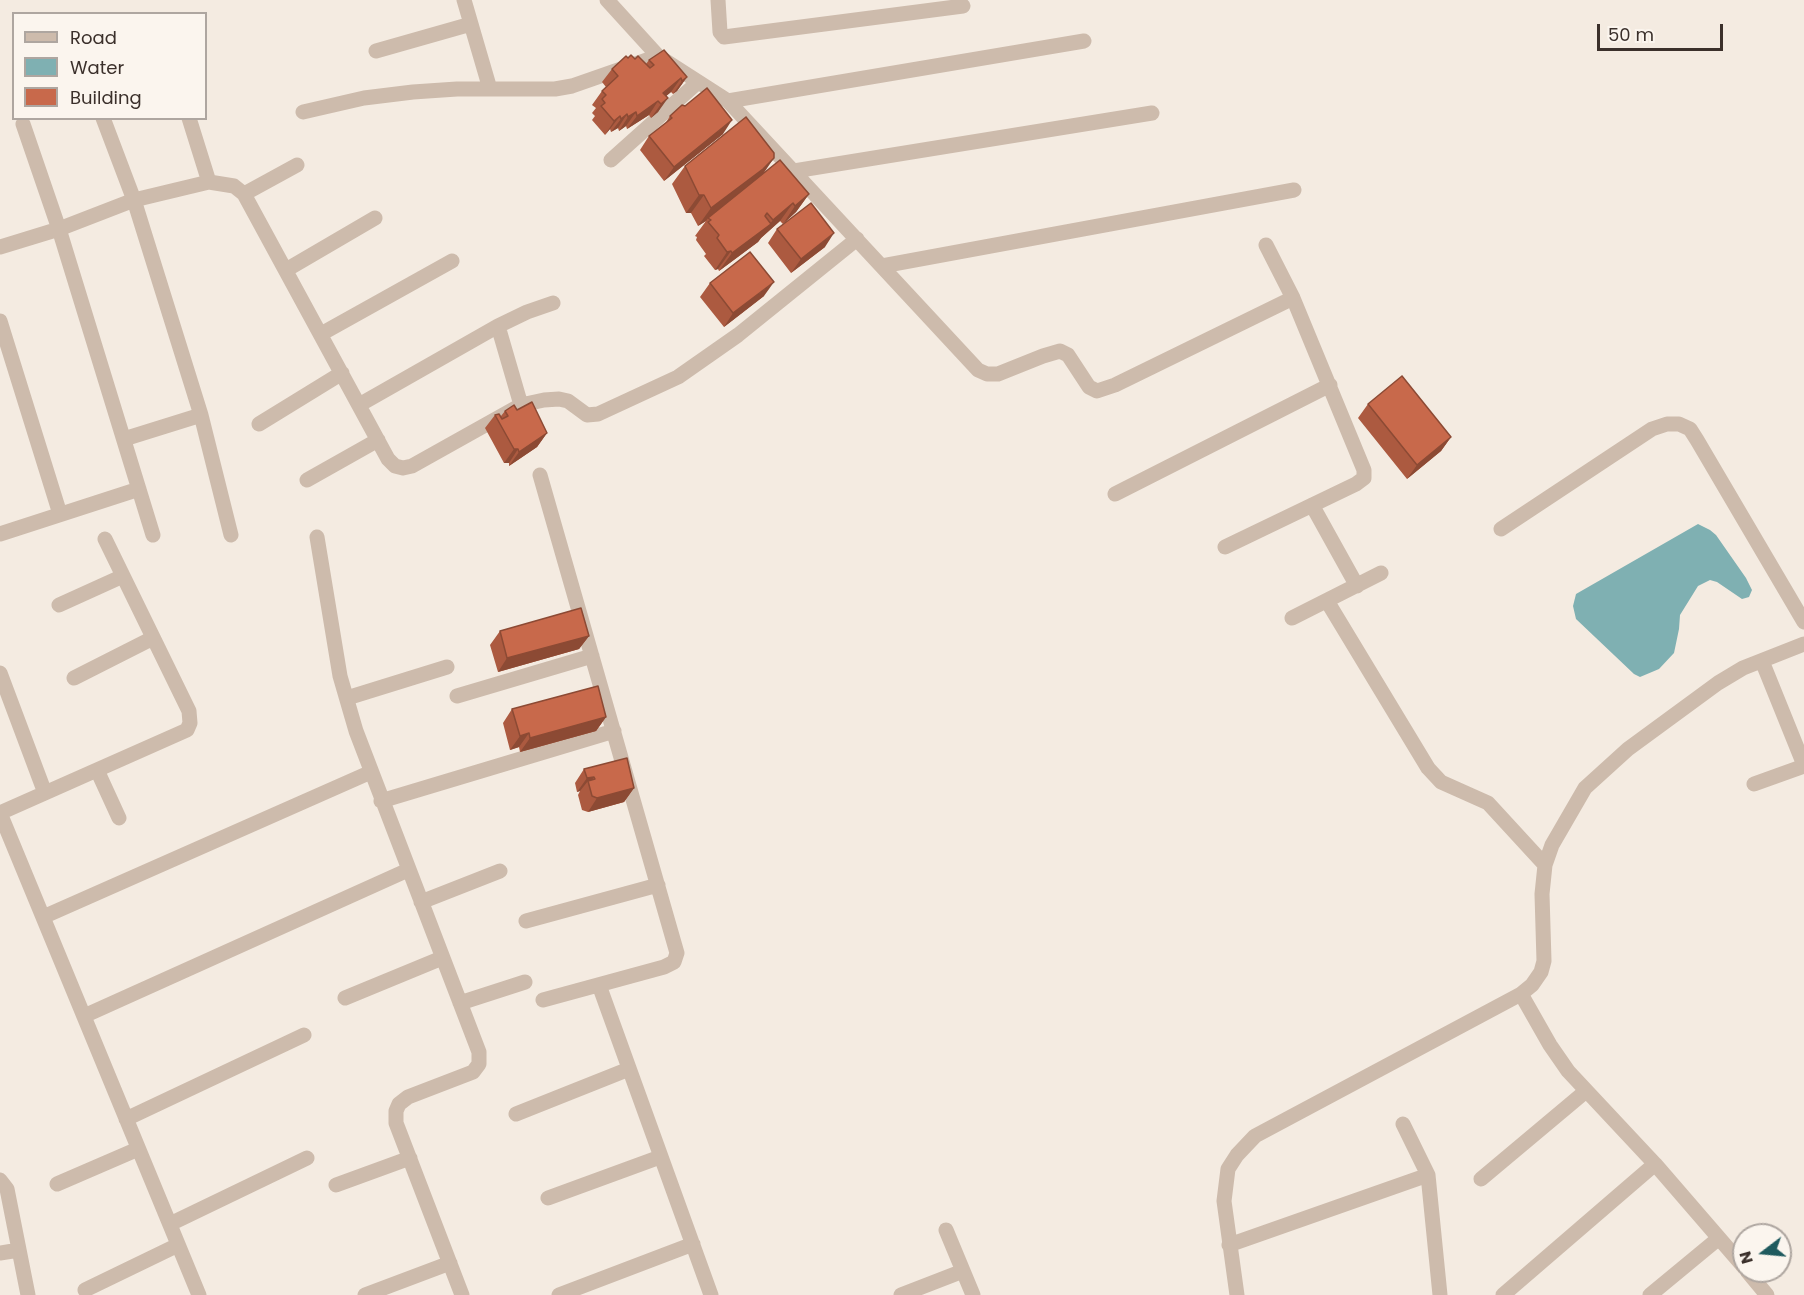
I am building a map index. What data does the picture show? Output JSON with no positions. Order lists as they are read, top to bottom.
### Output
{
  "legend": ["Road", "Water", "Building"],
  "scale_bar": "50 m",
  "north": "left"
}
